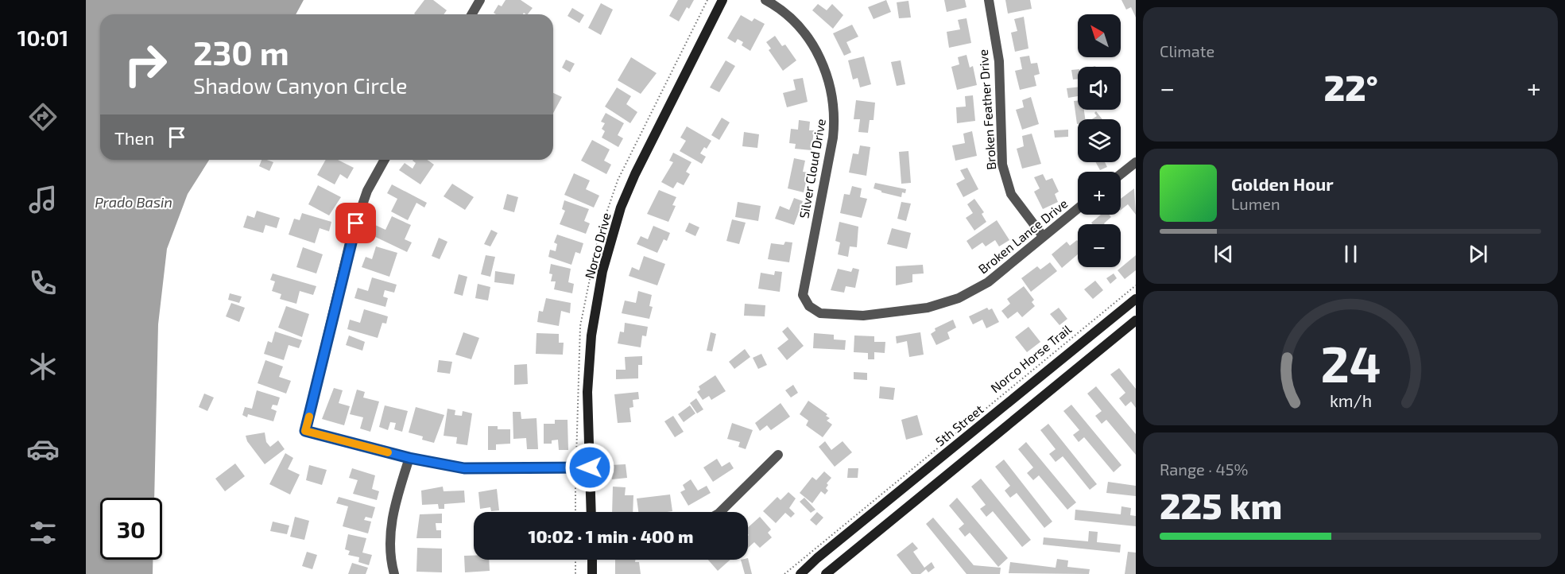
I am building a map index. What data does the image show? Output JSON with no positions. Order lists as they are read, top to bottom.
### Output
{
  "streets": {
    "street": [
      "Broken Feather Drive",
      "Silver Cloud Drive",
      "Broken Lance Drive",
      "Norco Drive",
      "5th Street"
    ],
    "path": ["Norco Horse Trail"]
  },
  "crossings": [
    ["Broken Feather Drive", "Broken Lance Drive"],
    ["Silver Cloud Drive", "Broken Lance Drive"]
  ],
  "water": ["Prado Basin"],
  "north": "top left",
  "page": {
    "tabs": "10:01",
    "tile": [
      "Climate",
      ["Range · 45%", "225 km"]
    ],
    "map_buttons": ["+", "−"],
    "turn": ["230 m", "Shadow Canyon Circle"],
    "heat": ["−", "22°", "+"],
    "then": "Then",
    "song": ["Golden Hour", "Lumen"],
    "limit": "30",
    "trip": "10:02 · 1 min · 400 m",
    "gauge": ["24", "km/h"]
  }
}
